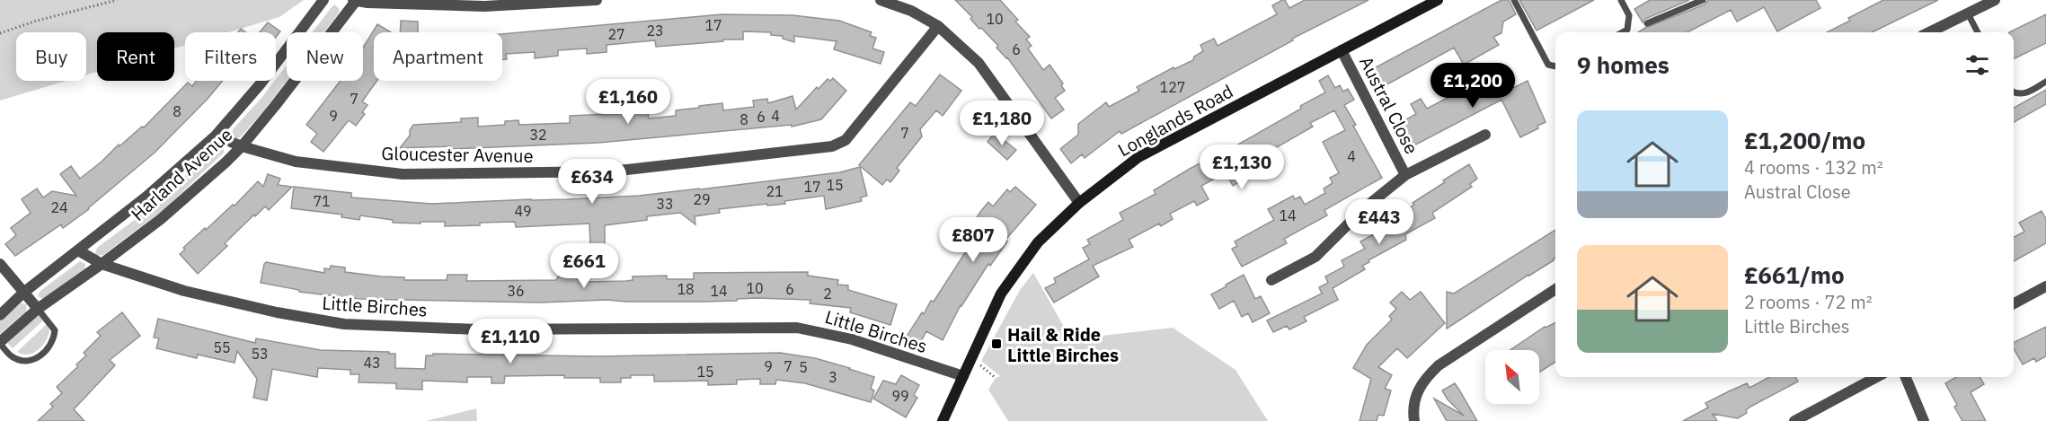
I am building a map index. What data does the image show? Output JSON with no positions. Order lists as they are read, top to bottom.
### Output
{
  "streets": {
    "street": [
      "Austral Close",
      "Longlands Road",
      "Gloucester Avenue",
      "Harland Avenue",
      "Little Birches"
    ]
  },
  "crossings": [
    ["Austral Close", "Longlands Road"],
    ["Longlands Road", "Little Birches"],
    ["Gloucester Avenue", "Harland Avenue"],
    ["Harland Avenue", "Little Birches"]
  ],
  "places": {
    "transit": ["Hail & Ride Little Birches"]
  },
  "house_numbers": [
    "10",
    "17",
    "23",
    "27",
    "6",
    "127",
    "7",
    "8",
    "9",
    "4",
    "6",
    "8",
    "7",
    "32",
    "4",
    "15",
    "17",
    "21",
    "29",
    "71",
    "33",
    "24",
    "49",
    "14",
    "10",
    "18",
    "6",
    "36",
    "14",
    "2",
    "55",
    "53",
    "43",
    "9",
    "7",
    "5",
    "15",
    "3",
    "99"
  ],
  "north": "top left",
  "page": {
    "chip": [
      "Buy",
      "Rent",
      "Filters",
      "New",
      "Apartment"
    ],
    "heading": "9 homes",
    "price": [
      "£1,200",
      "£1,160",
      "£1,180",
      "£1,130",
      "£634",
      "£443",
      "£807",
      "£661",
      "£1,110"
    ],
    "list": [
      {
        "name": "£1,200/mo",
        "note": "4 rooms · 132 m² · Austral Close"
      },
      {
        "name": "£661/mo",
        "note": "2 rooms · 72 m² · Little Birches"
      }
    ]
  }
}
